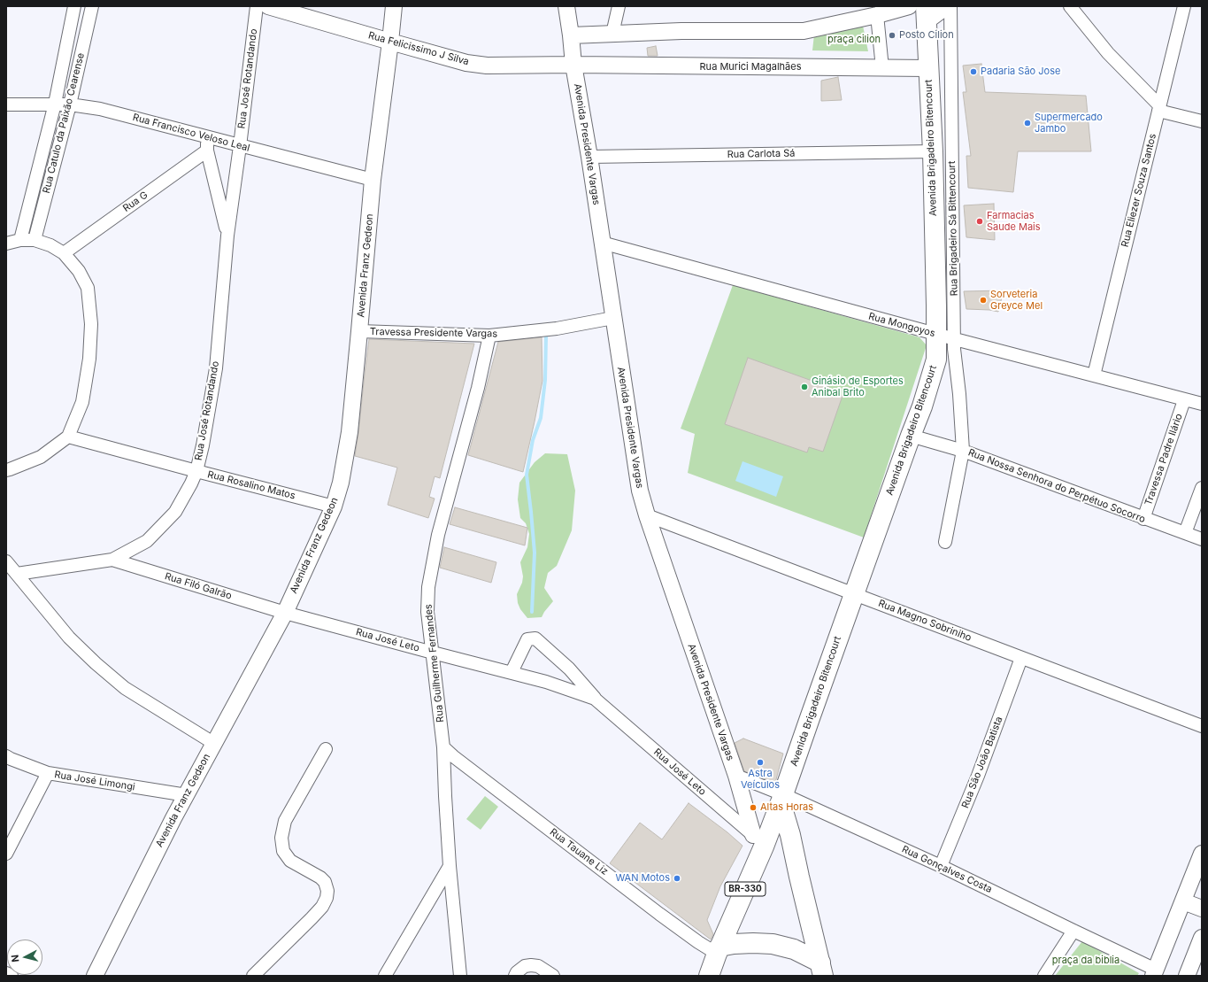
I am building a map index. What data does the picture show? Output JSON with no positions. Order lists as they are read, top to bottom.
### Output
{
  "streets": {
    "main road": ["Avenida Brigadeiro Bitencourt", "BR-330"],
    "street": [
      "Rua Felicissimo J Silva",
      "Rua Murici Magalhães",
      "Rua José Rotandando",
      "Rua Catulo da Paixão Cearense",
      "Rua Francisco Veloso Leal",
      "Avenida Presidente Vargas",
      "Rua Carlota Sá",
      "Rua Eliezer Souza Santos",
      "Rua G",
      "Rua Brigadeiro Sá Bittencourt",
      "Avenida Franz Gedeon",
      "Rua Mongoyos",
      "Travessa Presidente Vargas",
      "Travessa Padre Ilário",
      "Rua Rosalino Matos",
      "Rua Nossa Senhora do Perpétuo Socorro",
      "Rua Filó Galrão",
      "Rua Magno Sobriniho",
      "Rua José Leto",
      "Rua Guilherme Fernandes",
      "Rua São João Batista",
      "Rua José Limongi",
      "Rua Tauane Liz",
      "Rua Gonçalves Costa"
    ]
  },
  "crossings": [
    ["Rua Felicissimo J Silva", "Rua Murici Magalhães"],
    ["Rua Felicissimo J Silva", "Avenida Presidente Vargas"],
    ["Rua Felicissimo J Silva", "Avenida Franz Gedeon"],
    ["Rua Murici Magalhães", "Avenida Presidente Vargas"],
    ["Rua Murici Magalhães", "Avenida Brigadeiro Bitencourt"],
    ["Rua José Rotandando", "Rua Francisco Veloso Leal"],
    ["Rua José Rotandando", "Rua G"],
    ["Rua José Rotandando", "Rua Rosalino Matos"],
    ["Rua José Rotandando", "Rua Filó Galrão"],
    ["Rua Catulo da Paixão Cearense", "Rua Francisco Veloso Leal"],
    ["Rua Francisco Veloso Leal", "Avenida Franz Gedeon"],
    ["Avenida Presidente Vargas", "Rua Carlota Sá"],
    ["Avenida Presidente Vargas", "Rua Mongoyos"],
    ["Avenida Presidente Vargas", "Travessa Presidente Vargas"],
    ["Avenida Presidente Vargas", "Rua Magno Sobriniho"],
    ["Avenida Presidente Vargas", "Rua José Leto"],
    ["Avenida Presidente Vargas", "Rua Gonçalves Costa"],
    ["Avenida Presidente Vargas", "BR-330"],
    ["Avenida Brigadeiro Bitencourt", "Rua Carlota Sá"],
    ["Avenida Brigadeiro Bitencourt", "Rua Brigadeiro Sá Bittencourt"],
    ["Avenida Brigadeiro Bitencourt", "Rua Mongoyos"],
    ["Avenida Brigadeiro Bitencourt", "Rua Nossa Senhora do Perpétuo Socorro"],
    ["Avenida Brigadeiro Bitencourt", "Rua Magno Sobriniho"],
    ["Avenida Brigadeiro Bitencourt", "Rua Gonçalves Costa"],
    ["Avenida Brigadeiro Bitencourt", "BR-330"],
    ["Rua Eliezer Souza Santos", "Rua Mongoyos"],
    ["Rua Brigadeiro Sá Bittencourt", "Rua Mongoyos"],
    ["Rua Brigadeiro Sá Bittencourt", "Rua Nossa Senhora do Perpétuo Socorro"],
    ["Avenida Franz Gedeon", "Travessa Presidente Vargas"],
    ["Avenida Franz Gedeon", "Rua Rosalino Matos"],
    ["Avenida Franz Gedeon", "Rua Filó Galrão"],
    ["Avenida Franz Gedeon", "Rua José Leto"],
    ["Avenida Franz Gedeon", "Rua José Limongi"],
    ["Rua Mongoyos", "Travessa Padre Ilário"],
    ["Travessa Presidente Vargas", "Rua Guilherme Fernandes"],
    ["Travessa Padre Ilário", "Rua Nossa Senhora do Perpétuo Socorro"],
    ["Rua Filó Galrão", "Rua José Leto"],
    ["Rua Magno Sobriniho", "Rua São João Batista"],
    ["Rua José Leto", "Rua Guilherme Fernandes"],
    ["Rua José Leto", "BR-330"],
    ["Rua Guilherme Fernandes", "Rua Tauane Liz"],
    ["Rua São João Batista", "Rua Gonçalves Costa"],
    ["Rua Tauane Liz", "BR-330"],
    ["Rua Gonçalves Costa", "BR-330"]
  ],
  "parks": ["praça cilion", "praça da biblia"],
  "places": [
    "Posto Cilion",
    "Padaria São Jose",
    "Supermercado Jambo",
    "Farmacias Saude Mais",
    "Sorveteria Greyce Mel",
    "Ginásio de Esportes Anibal Brito",
    "Astra Veículos",
    "Altas Horas",
    "WAN Motos"
  ],
  "north": "left"
}
